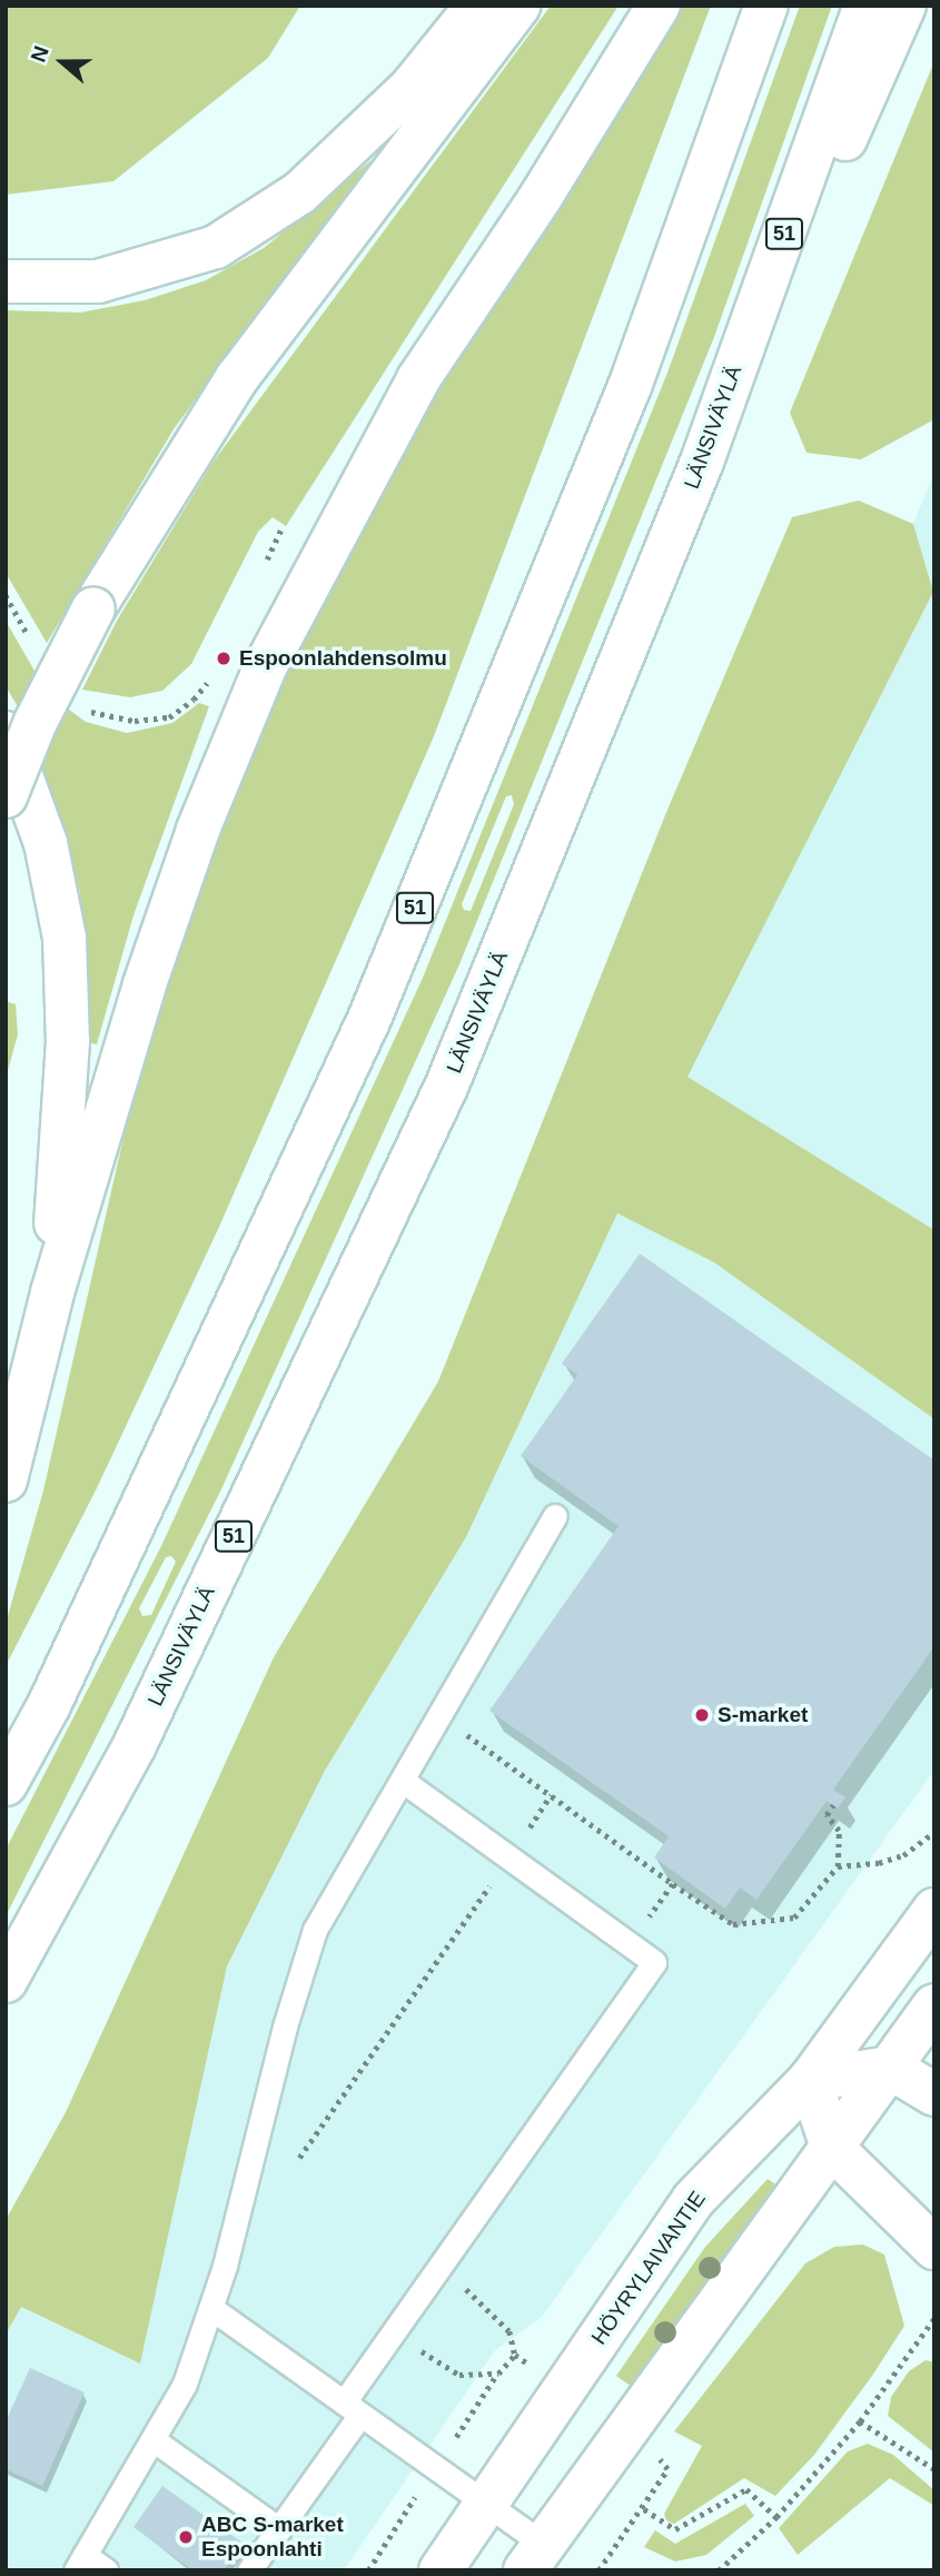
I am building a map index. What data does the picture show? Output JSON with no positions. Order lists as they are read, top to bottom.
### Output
{
  "streets": {
    "main road": ["51", "LÄNSIVÄYLÄ", "HÖYRYLAIVANTIE"]
  },
  "places": ["Espoonlahdensolmu", "S-market", "ABC S-market Espoonlahti"],
  "north": "left"
}
